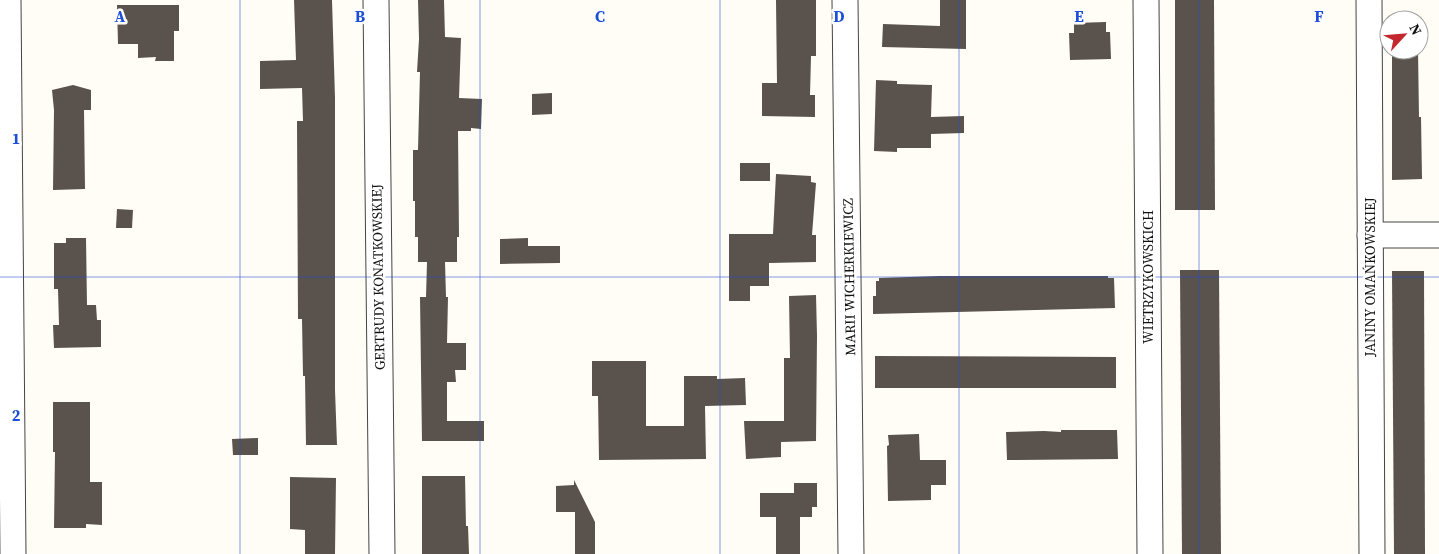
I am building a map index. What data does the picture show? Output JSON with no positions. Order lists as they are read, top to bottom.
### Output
{
  "streets": {
    "street": [
      "GERTRUDY KONATKOWSKIEJ",
      "MARII WICHERKIEWICZ",
      "WIETRZYKOWSKICH",
      "JANINY OMAŃKOWSKIEJ"
    ]
  },
  "north": "top right",
  "grid": {
    "columns": [
      "A",
      "B",
      "C",
      "D",
      "E",
      "F"
    ],
    "rows": ["1", "2"]
  }
}
